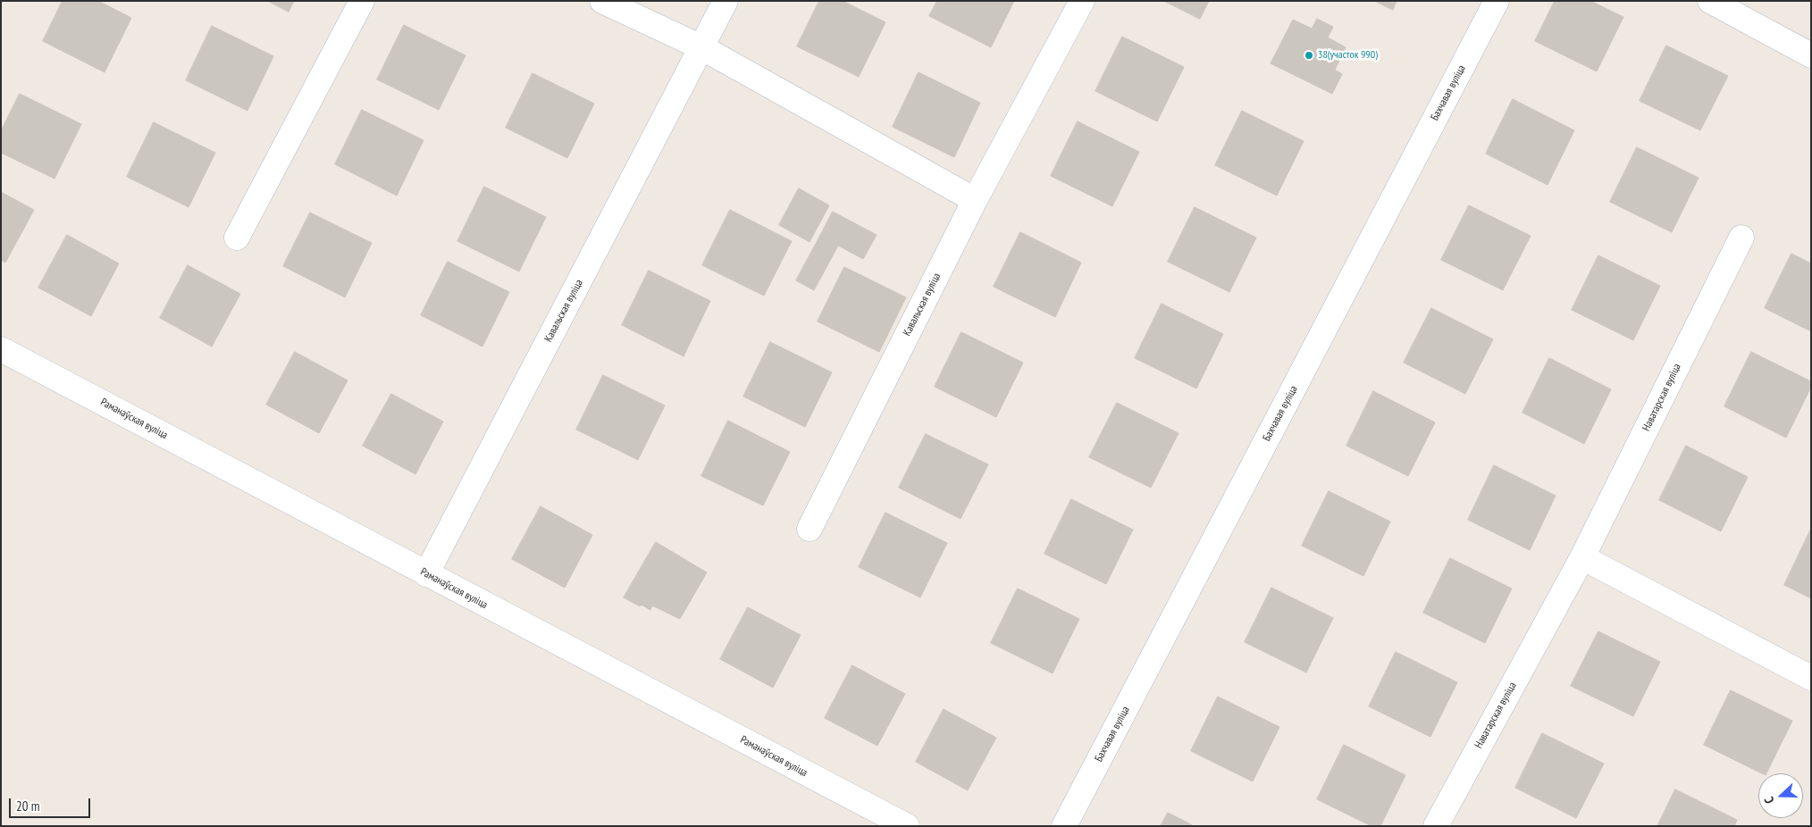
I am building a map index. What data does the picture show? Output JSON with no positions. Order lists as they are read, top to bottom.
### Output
{
  "streets": {
    "street": [
      "Бахчавая вуліца",
      "Кавальская вуліца",
      "Наватарская вуліца",
      "Раманаўская вуліца"
    ]
  },
  "crossings": [
    ["Кавальская вуліца", "Раманаўская вуліца"]
  ],
  "places": ["38(участок 990)"],
  "scale_bar": "20 m",
  "north": "left"
}
